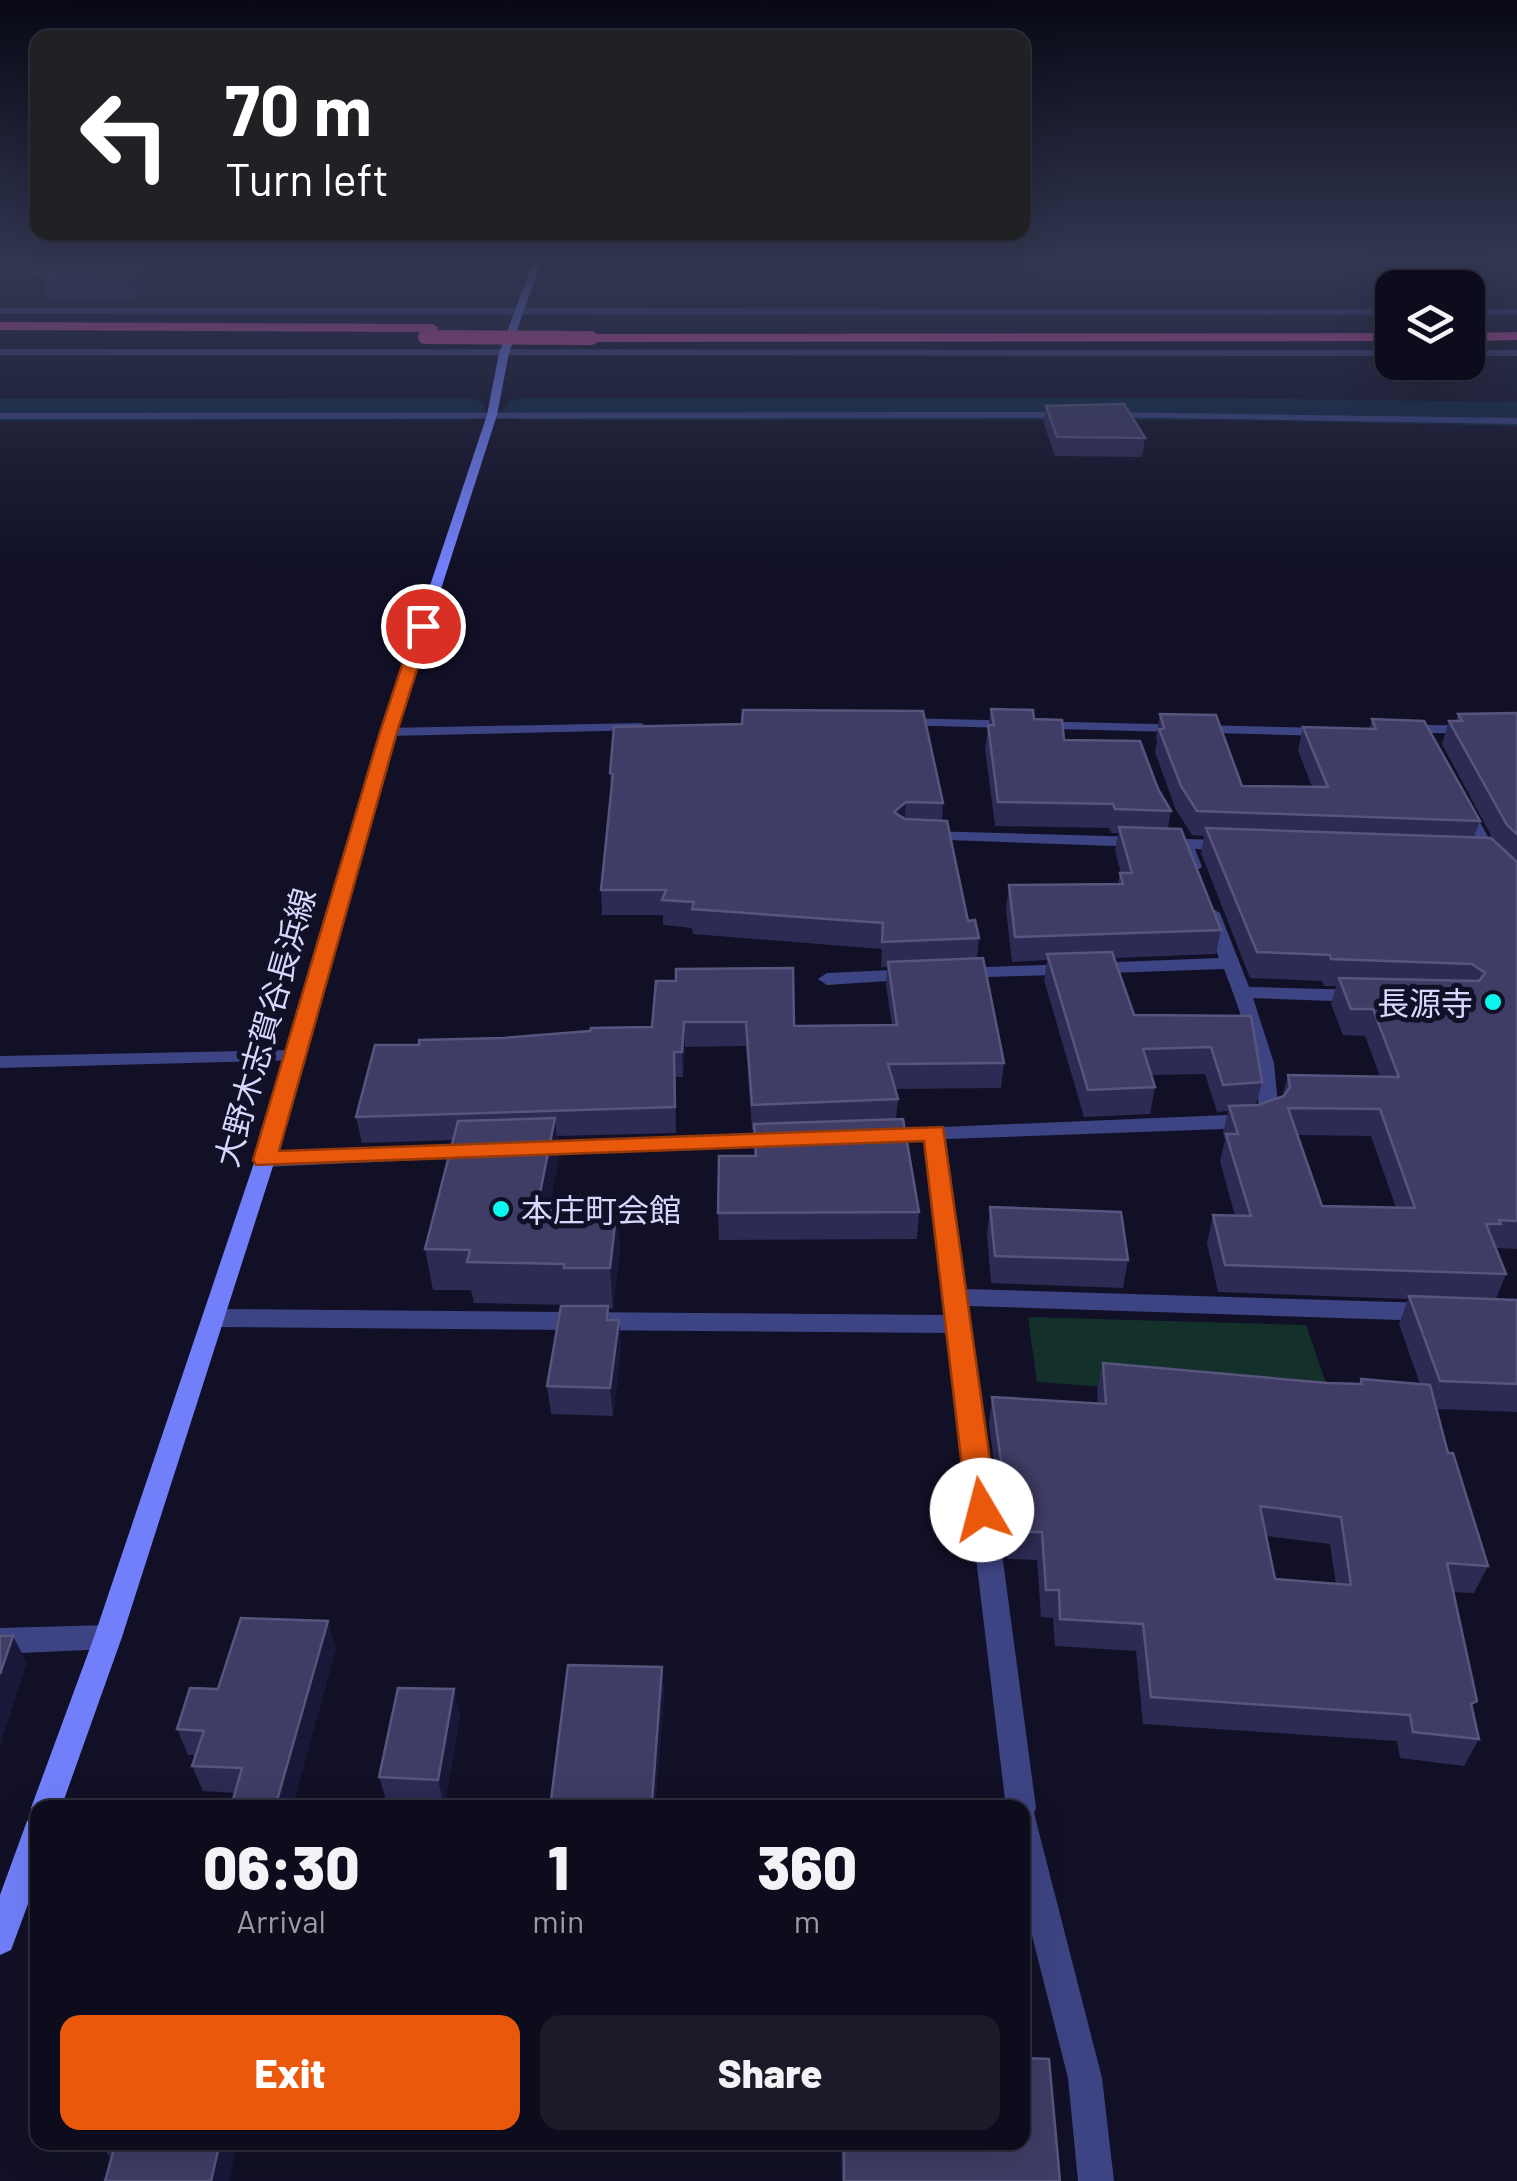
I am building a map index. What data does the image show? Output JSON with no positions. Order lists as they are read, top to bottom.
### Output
{
  "streets": {
    "main road": ["大野木志賀谷長浜線"]
  },
  "places": ["長源寺", "本庄町会館"],
  "page": {
    "turn": ["70 m", "Turn left"],
    "eta": [
      "06:30",
      "Arrival",
      "1",
      "min",
      "360",
      "m"
    ],
    "buttons": ["Exit", "Share"]
  }
}
